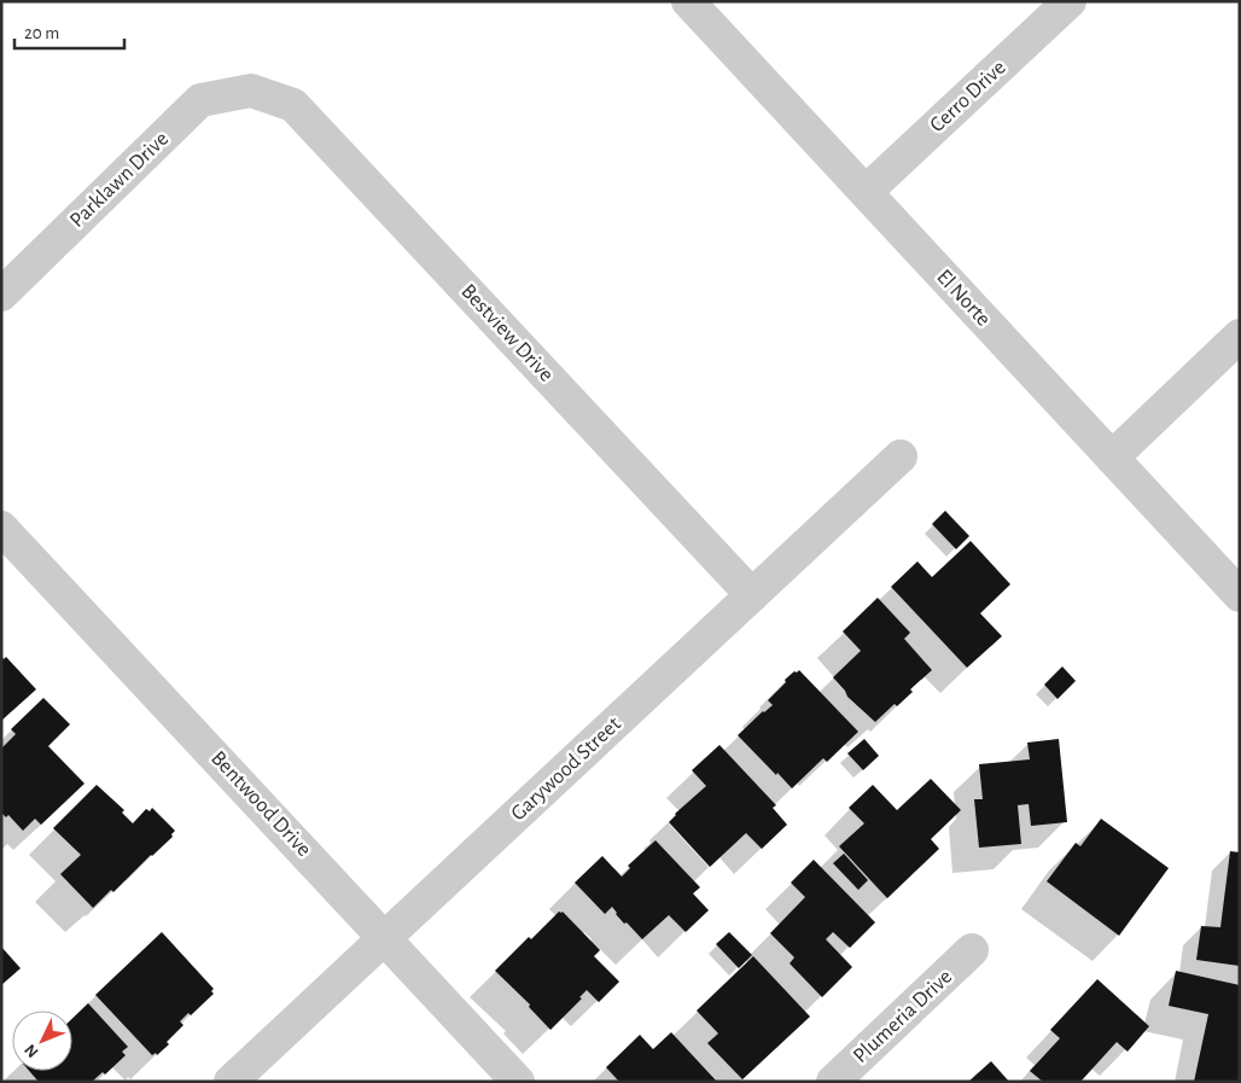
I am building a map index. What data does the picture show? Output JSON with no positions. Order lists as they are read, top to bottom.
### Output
{
  "streets": {
    "street": [
      "Cerro Drive",
      "Parklawn Drive",
      "El Norte",
      "Bestview Drive",
      "Garywood Street",
      "Bentwood Drive",
      "Plumeria Drive"
    ]
  },
  "crossings": [
    ["Cerro Drive", "El Norte"],
    ["Parklawn Drive", "Bestview Drive"],
    ["Bestview Drive", "Garywood Street"],
    ["Garywood Street", "Bentwood Drive"]
  ],
  "scale_bar": "20 m",
  "north": "bottom left"
}
